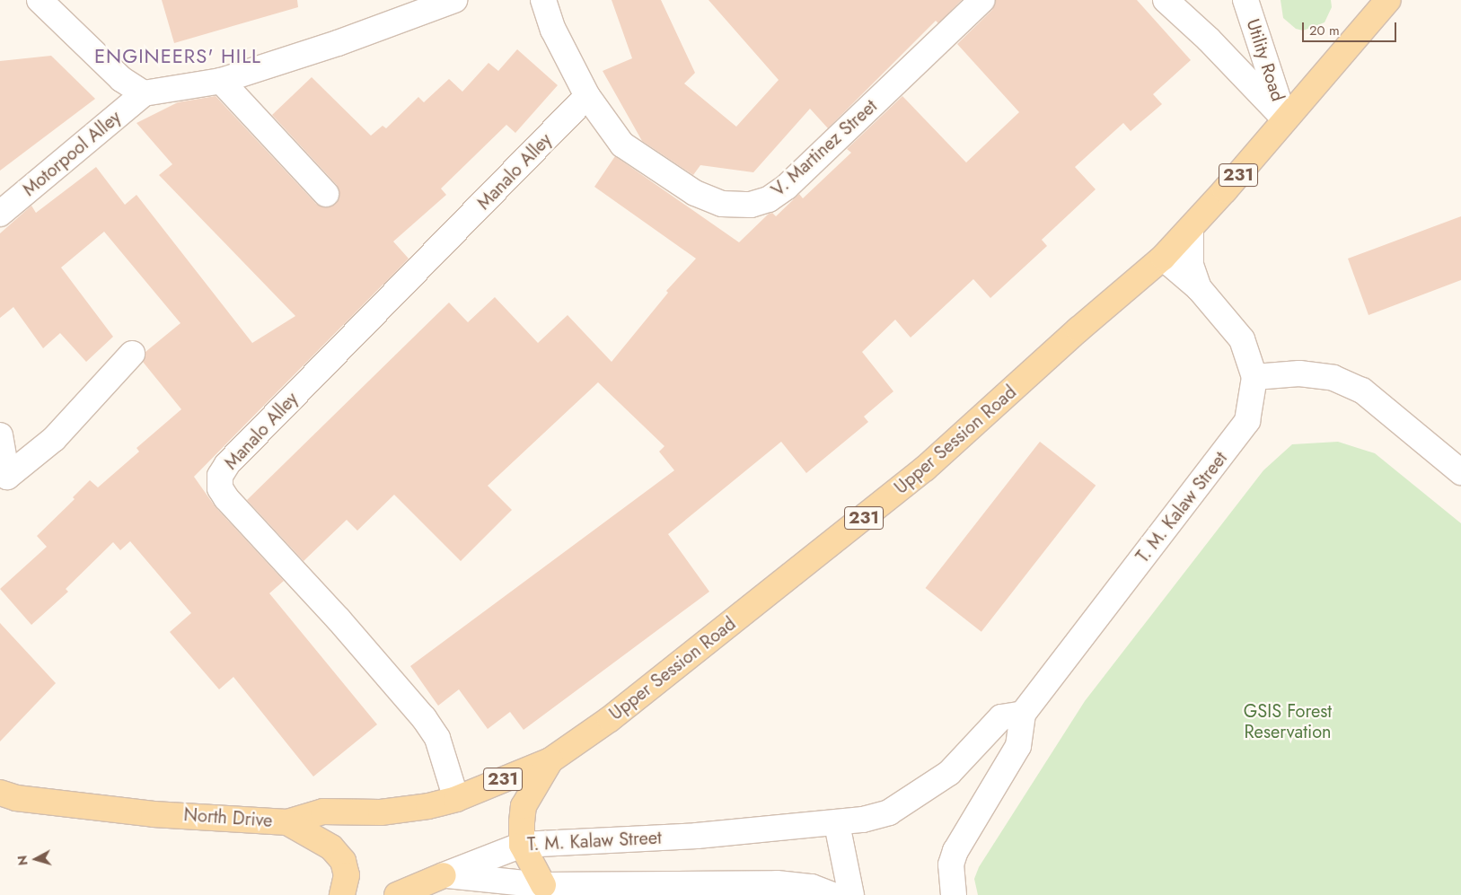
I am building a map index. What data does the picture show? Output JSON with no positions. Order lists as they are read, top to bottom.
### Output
{
  "streets": {
    "main road": ["231", "Upper Session Road", "North Drive"],
    "street": [
      "Utility Road",
      "V. Martinez Street",
      "Motorpool Alley",
      "Manalo Alley",
      "T. M. Kalaw Street"
    ]
  },
  "crossings": [
    ["Utility Road", "Upper Session Road"],
    ["V. Martinez Street", "Manalo Alley"],
    ["Manalo Alley", "Upper Session Road"],
    ["Manalo Alley", "North Drive"],
    ["Upper Session Road", "T. M. Kalaw Street"],
    ["Upper Session Road", "North Drive"]
  ],
  "districts": ["ENGINEERS' HILL"],
  "parks": ["GSIS Forest Reservation"],
  "scale_bar": "20 m",
  "north": "left"
}
